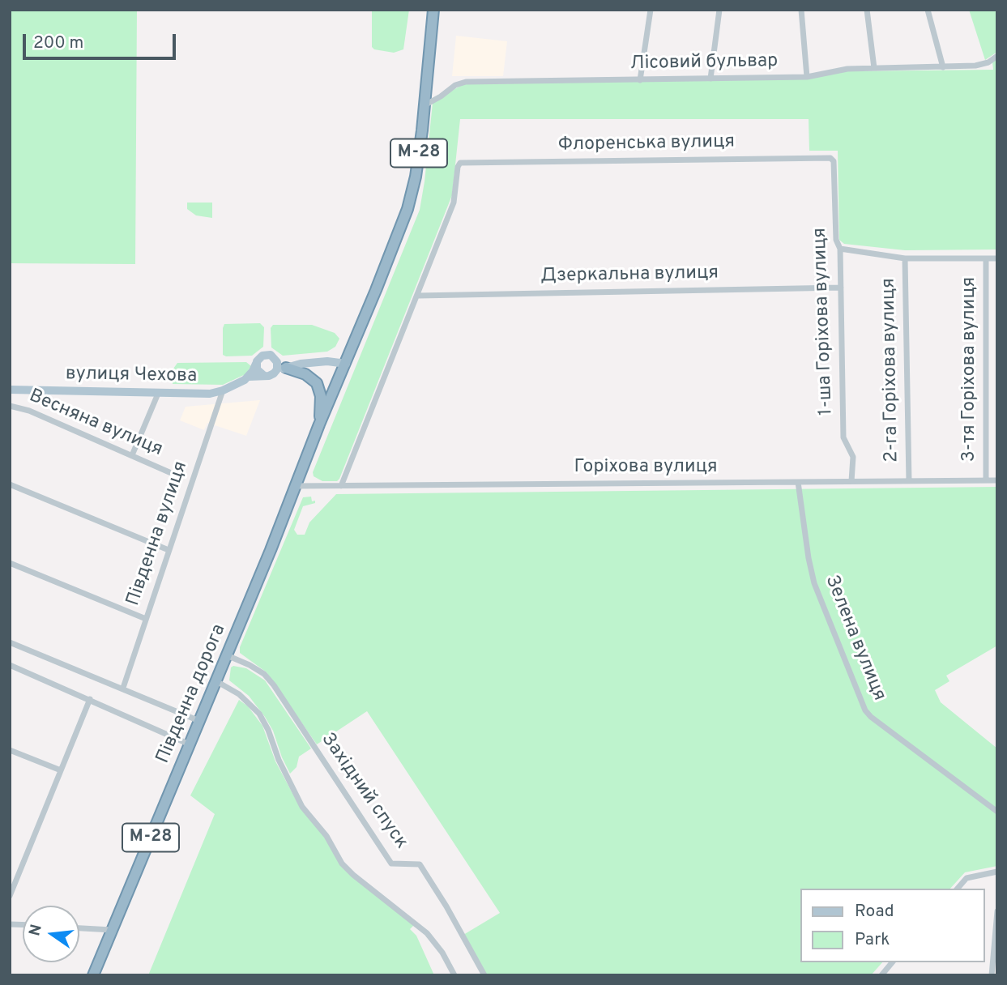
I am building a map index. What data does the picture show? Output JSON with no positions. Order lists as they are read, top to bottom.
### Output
{
  "streets": {
    "highway": ["М-28", "Південна дорога"],
    "main road": ["вулиця Чехова"],
    "street": [
      "Лісовий бульвар",
      "Флоренська вулиця",
      "Дзеркальна вулиця",
      "1-ша Горіхова вулиця",
      "3-тя Горіхова вулиця",
      "2-га Горіхова вулиця",
      "Весняна вулиця",
      "Горіхова вулиця",
      "Південна вулиця",
      "Зелена вулиця",
      "Західний спуск"
    ]
  },
  "crossings": [
    ["Лісовий бульвар", "М-28"],
    ["Флоренська вулиця", "Дзеркальна вулиця"],
    ["Флоренська вулиця", "1-ша Горіхова вулиця"],
    ["М-28", "Південна дорога"],
    ["Дзеркальна вулиця", "1-ша Горіхова вулиця"],
    ["1-ша Горіхова вулиця", "Горіхова вулиця"],
    ["3-тя Горіхова вулиця", "Горіхова вулиця"],
    ["2-га Горіхова вулиця", "Горіхова вулиця"],
    ["вулиця Чехова", "Південна вулиця"],
    ["Горіхова вулиця", "Зелена вулиця"],
    ["Горіхова вулиця", "Південна дорога"],
    ["Південна дорога", "Західний спуск"]
  ],
  "legend": ["Road", "Park"],
  "scale_bar": "200 m",
  "north": "left"
}
